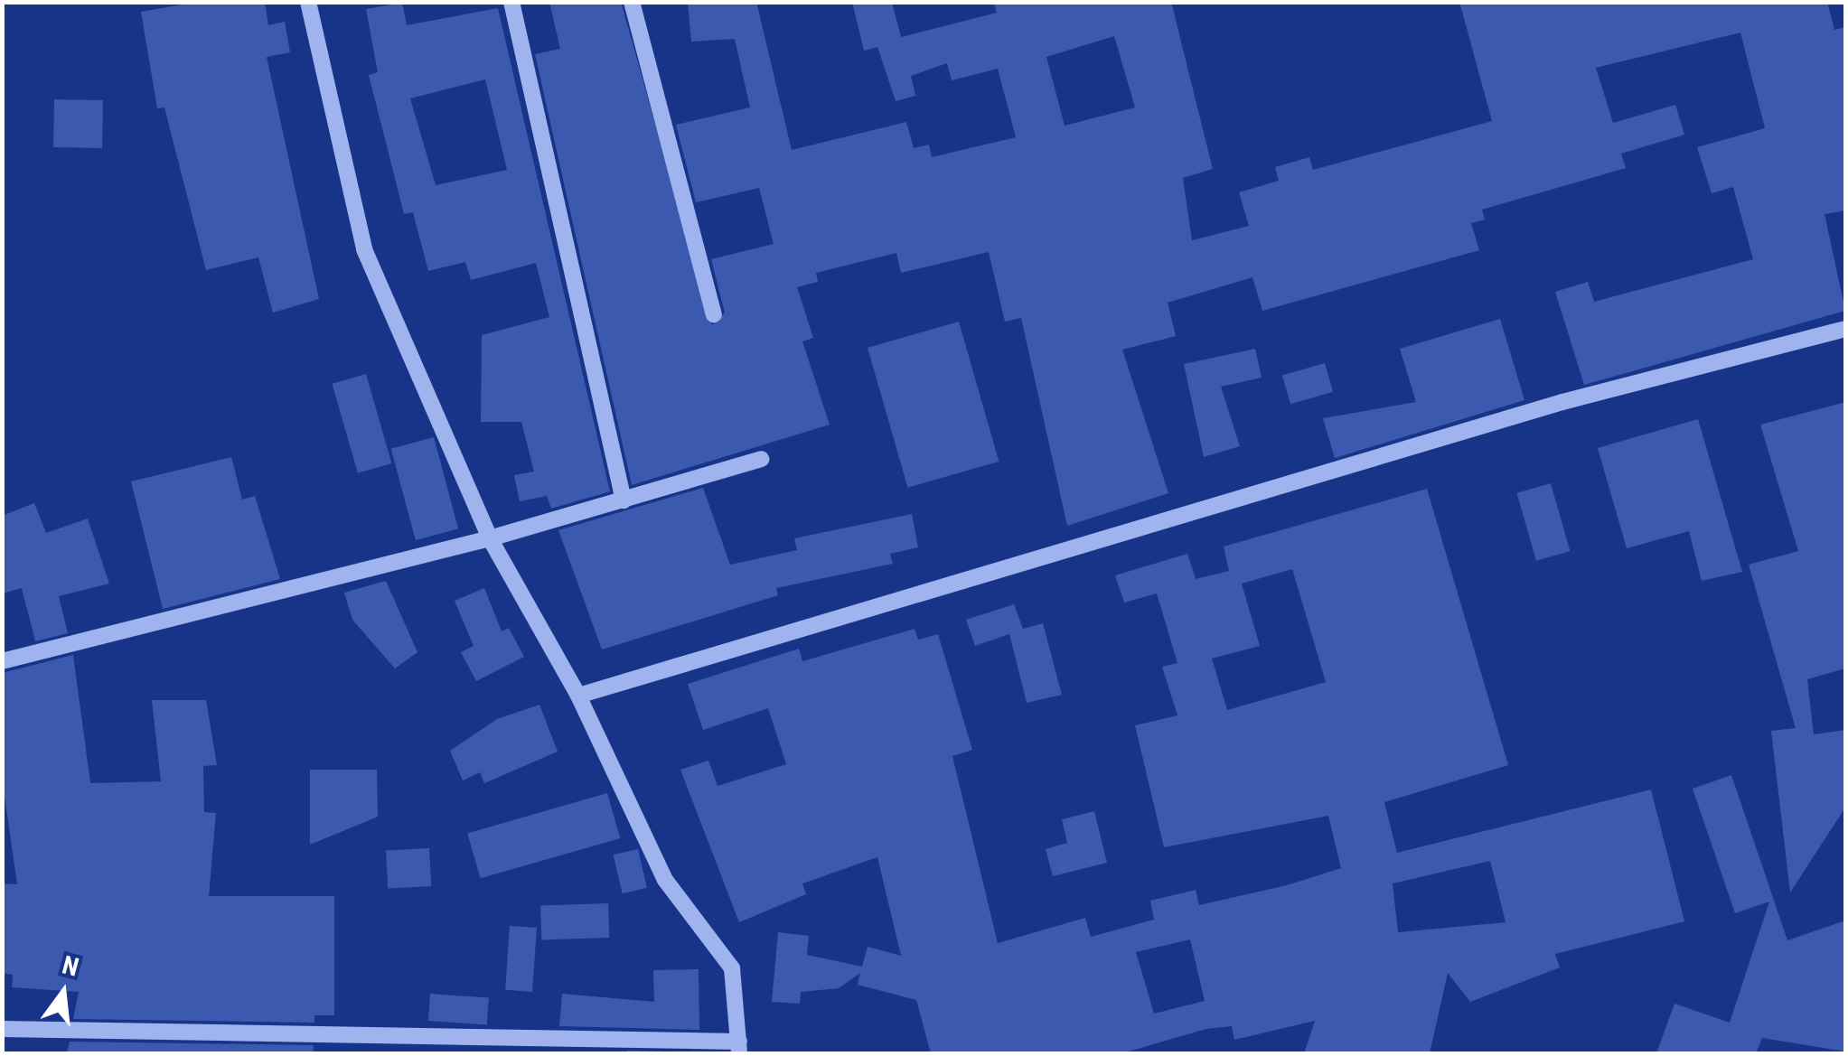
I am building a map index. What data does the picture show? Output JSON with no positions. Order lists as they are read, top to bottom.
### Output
{
  "north": "top"
}
